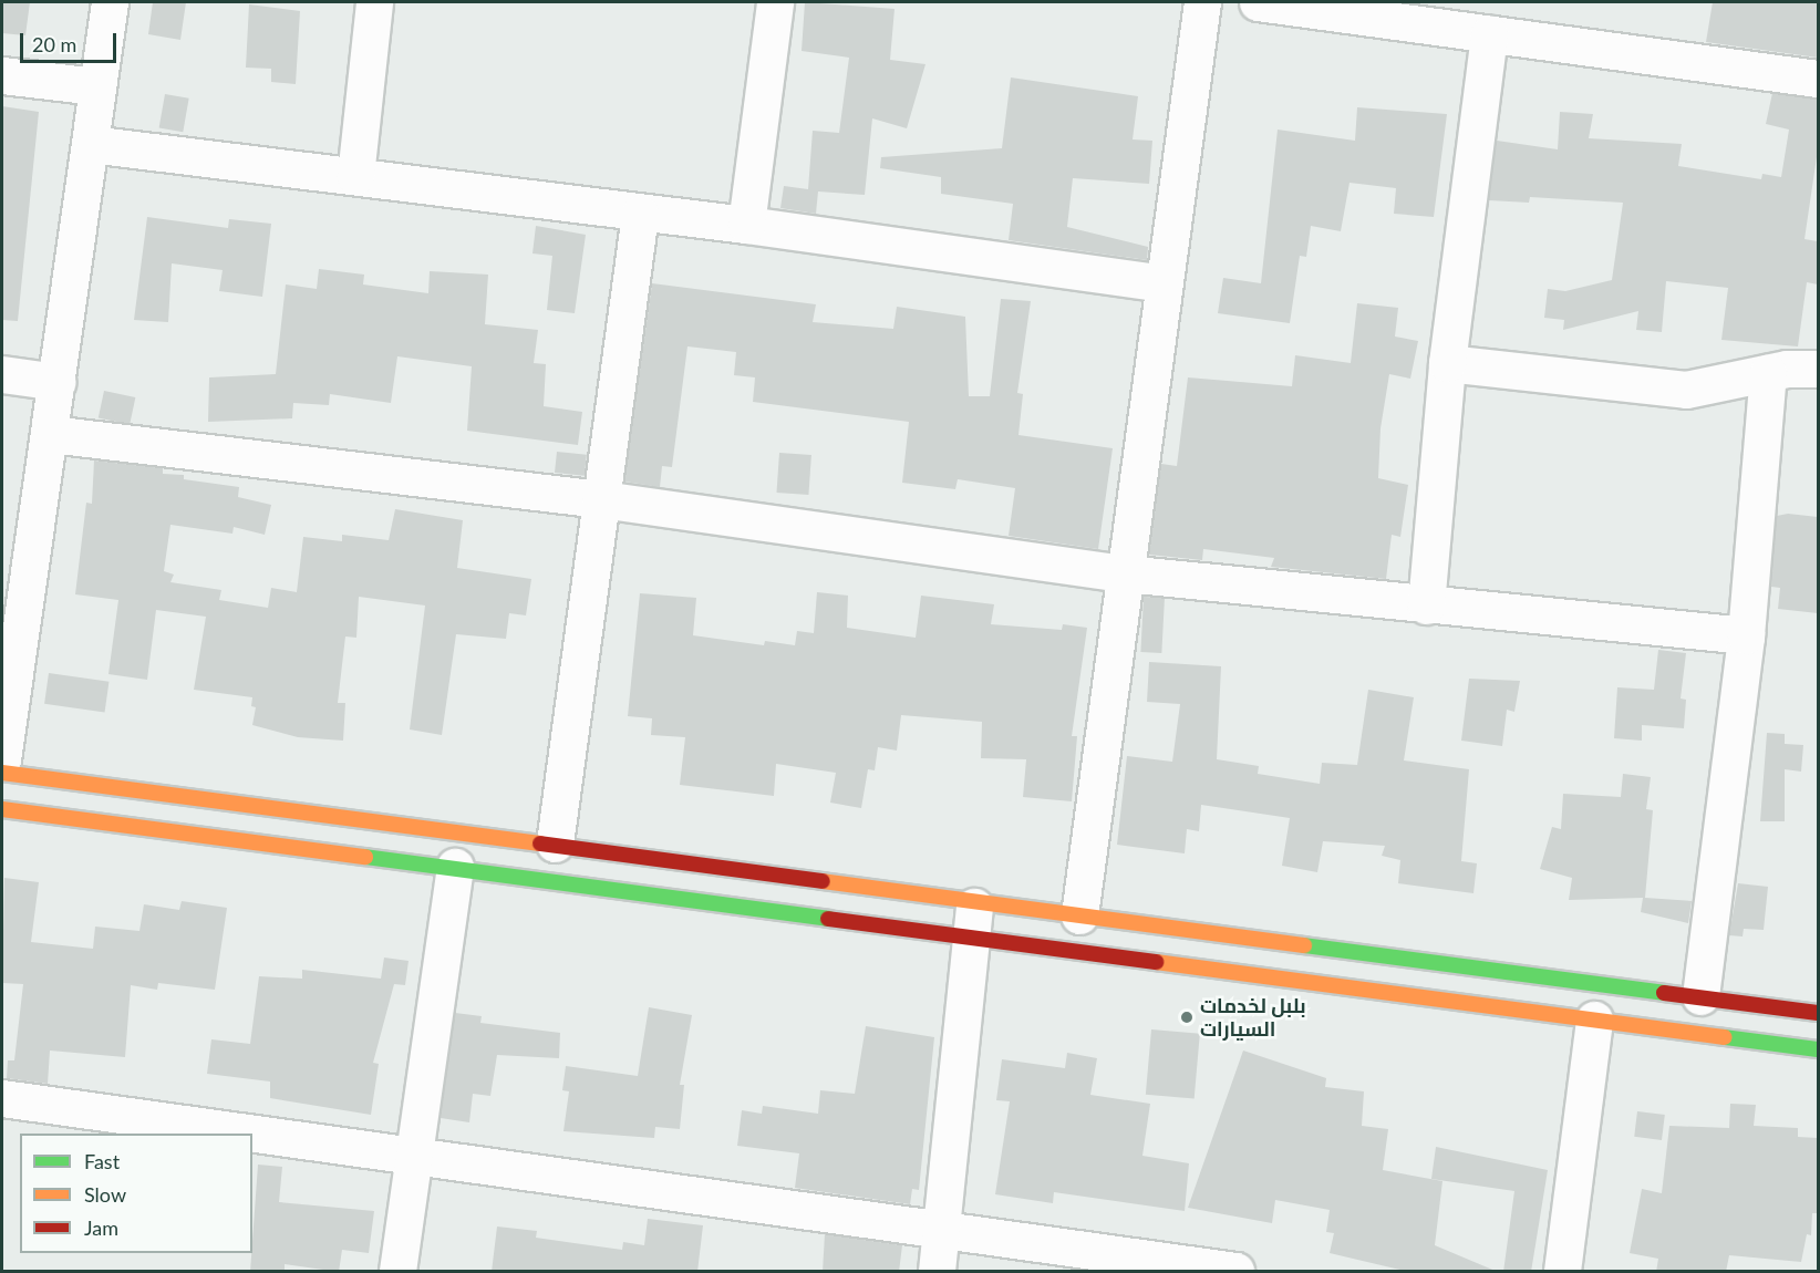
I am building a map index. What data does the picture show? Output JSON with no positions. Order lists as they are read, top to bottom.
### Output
{
  "places": ["بلبل لخدمات السيارات"],
  "legend": ["Fast", "Slow", "Jam"],
  "scale_bar": "20 m"
}
